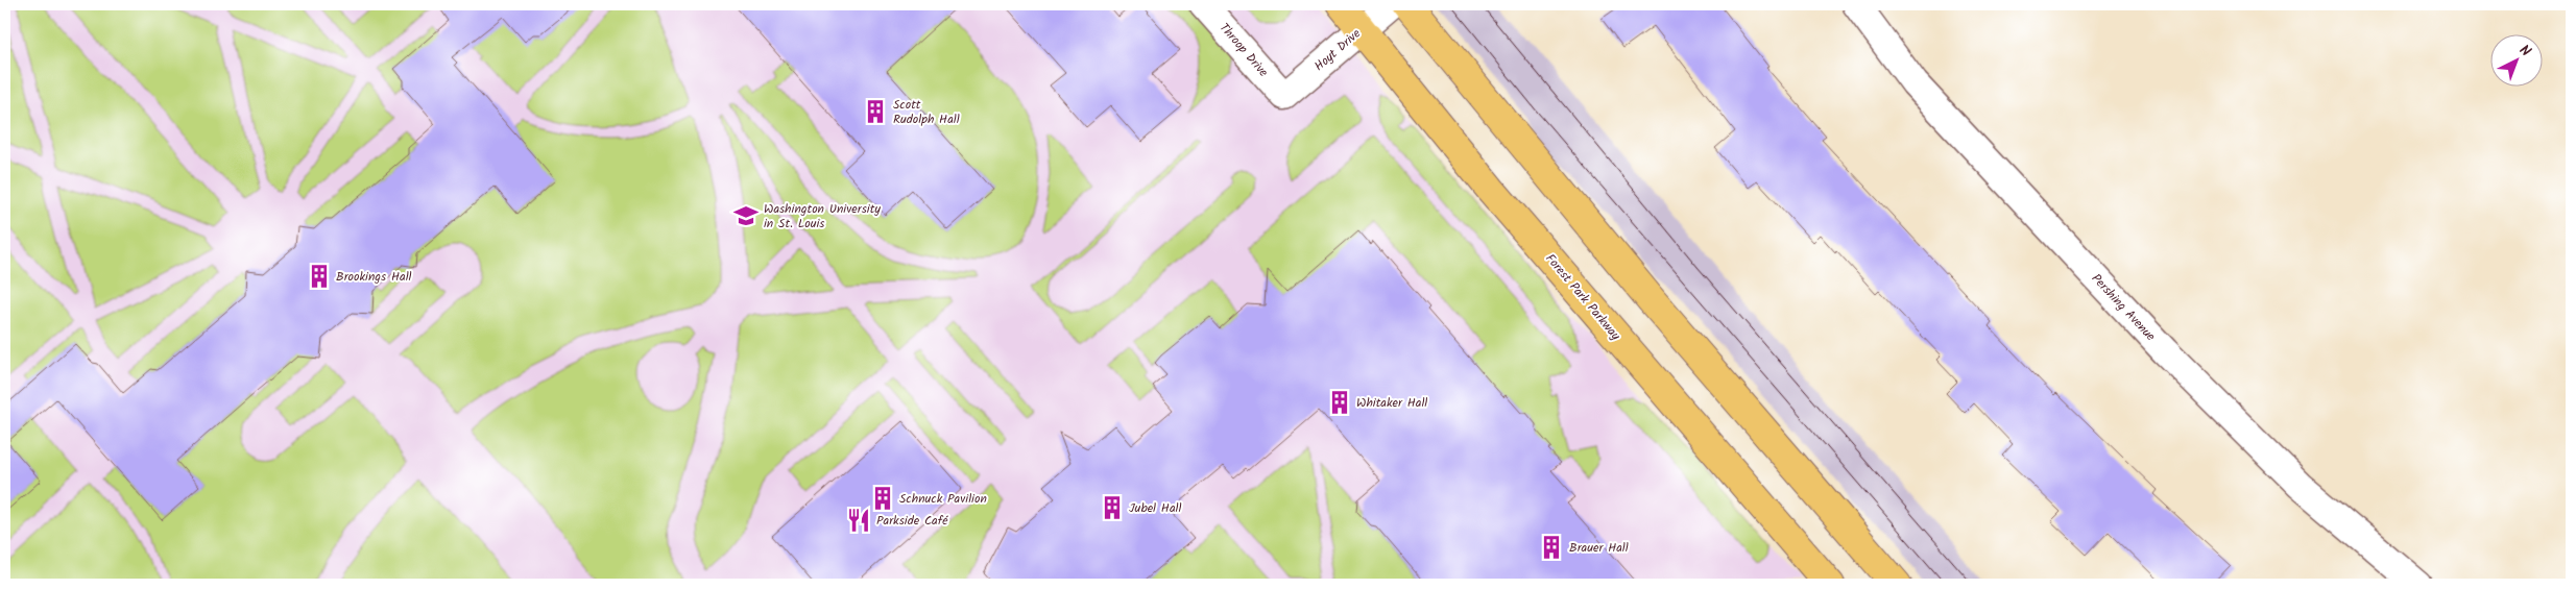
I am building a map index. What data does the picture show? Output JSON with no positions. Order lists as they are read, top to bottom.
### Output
{
  "streets": {
    "main road": ["Forest Park Parkway"],
    "street": ["Throop Drive", "Hoyt Drive", "Pershing Avenue"]
  },
  "crossings": [
    ["Throop Drive", "Hoyt Drive"],
    ["Hoyt Drive", "Forest Park Parkway"]
  ],
  "places": {
    "building": [
      "Scott Rudolph Hall",
      "Brookings Hall",
      "Whitaker Hall",
      "Schnuck Pavilion",
      "Jubel Hall",
      "Brauer Hall"
    ],
    "school or university": ["Washington University in St. Louis"],
    "restaurant": ["Parkside Café"]
  },
  "north": "top right"
}
